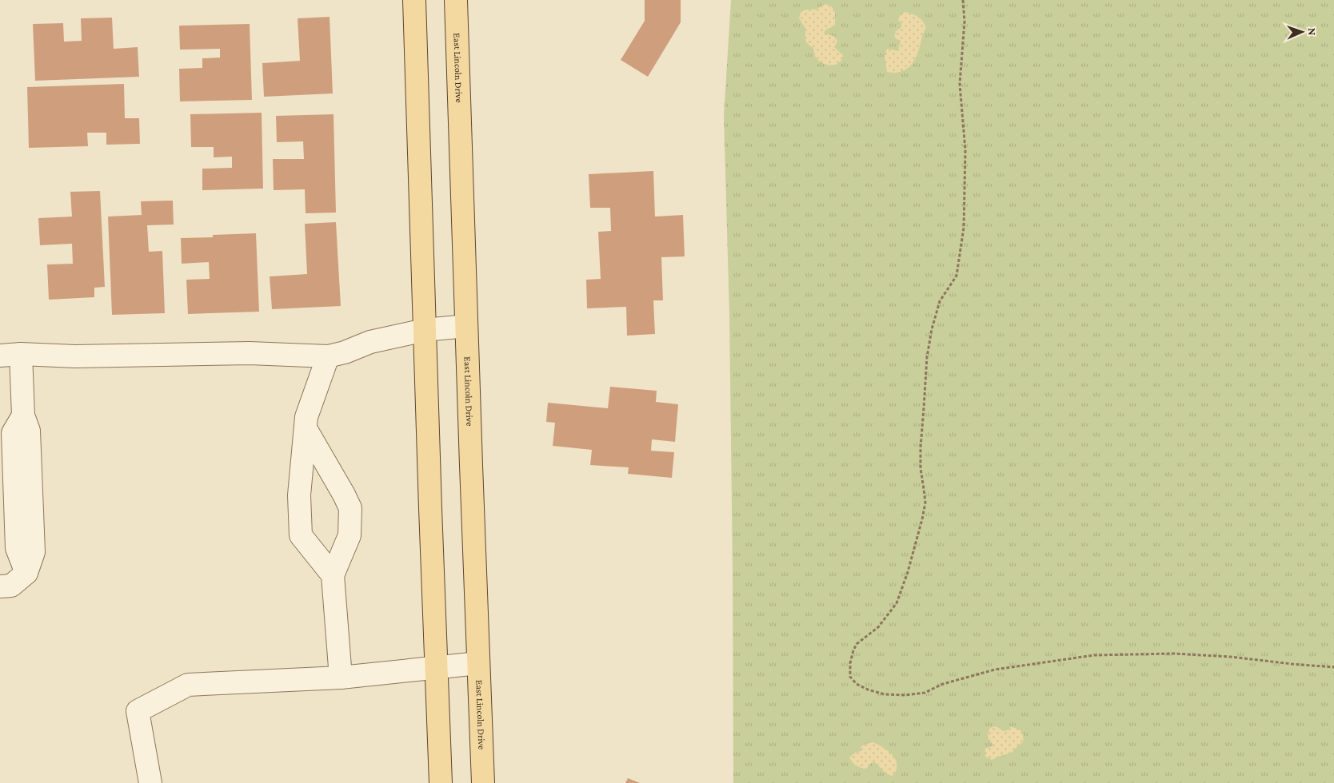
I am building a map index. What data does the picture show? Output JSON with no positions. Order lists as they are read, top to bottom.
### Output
{
  "streets": {
    "main road": ["East Lincoln Drive"]
  },
  "north": "right"
}
